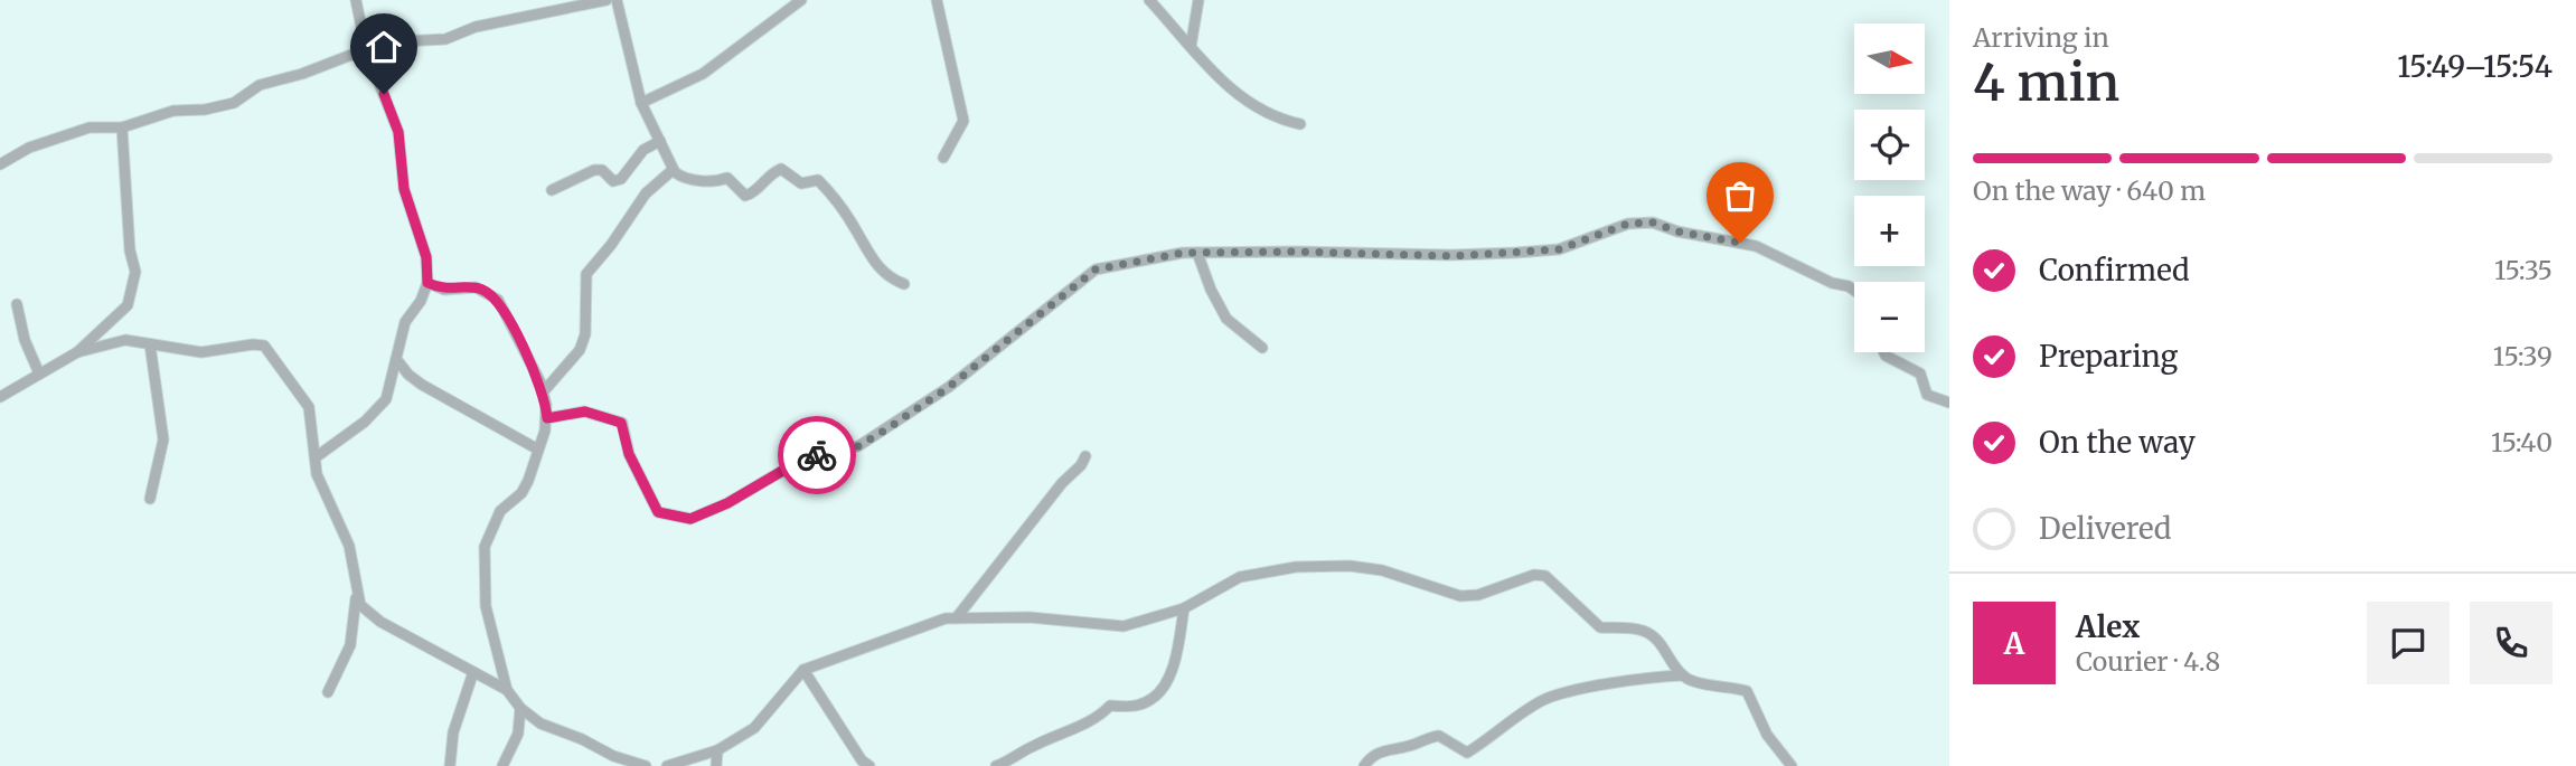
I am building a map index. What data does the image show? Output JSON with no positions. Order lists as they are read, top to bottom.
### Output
{
  "north": "right",
  "page": {
    "heading": ["4 min", "Arriving in", "15:49–15:54"],
    "panel": ["Alex", "Courier · 4.8"],
    "map_buttons": ["+", "−"],
    "bar": "On the way · 640 m",
    "list": [
      ["Confirmed", "15:35"],
      ["Preparing", "15:39"],
      ["On the way", "15:40"],
      "Delivered"
    ],
    "round": "A"
  }
}
